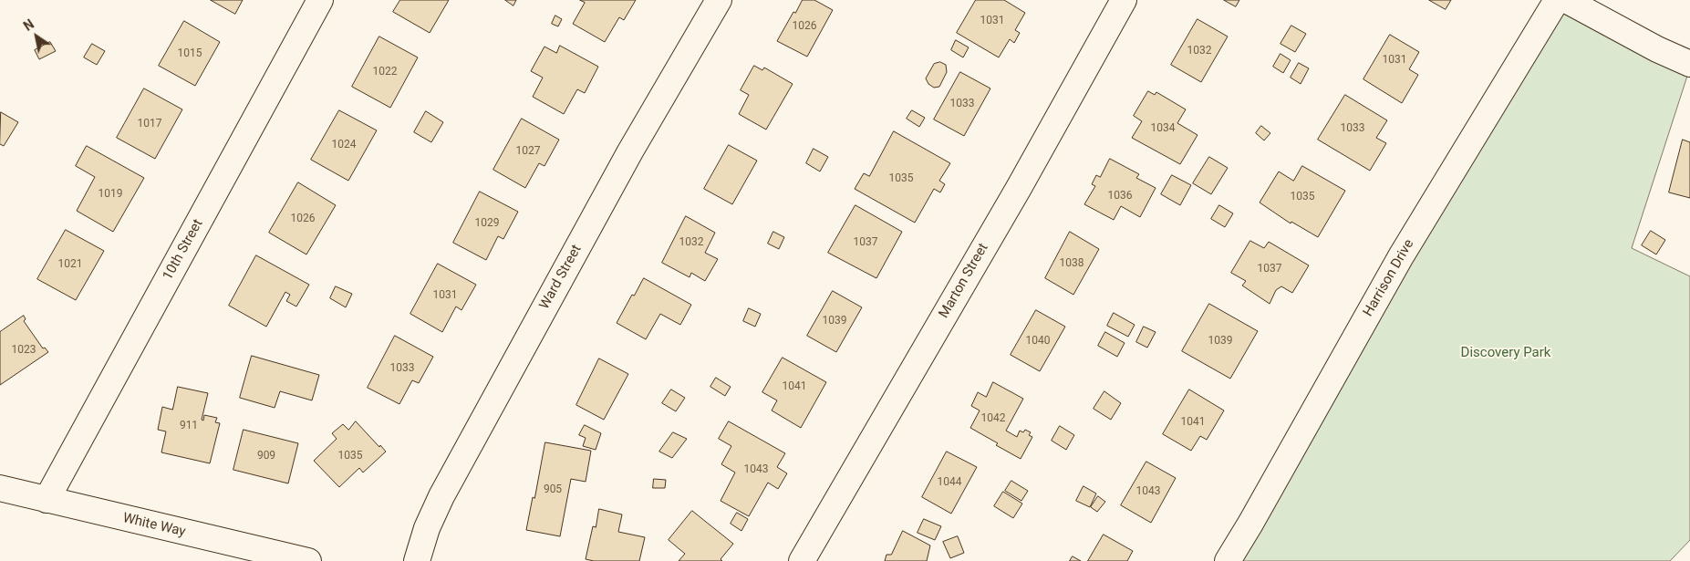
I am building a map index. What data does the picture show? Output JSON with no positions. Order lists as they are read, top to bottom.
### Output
{
  "streets": {
    "street": [
      "10th Street",
      "Ward Street",
      "Harrison Drive",
      "Marton Street",
      "White Way"
    ]
  },
  "crossings": [
    ["10th Street", "White Way"]
  ],
  "parks": ["Discovery Park"],
  "house_numbers": [
    "1031",
    "1026",
    "1032",
    "1015",
    "1031",
    "1022",
    "1033",
    "1017",
    "1034",
    "1033",
    "1024",
    "1027",
    "1035",
    "1019",
    "1036",
    "1035",
    "1026",
    "1029",
    "1032",
    "1037",
    "1038",
    "1021",
    "1037",
    "1031",
    "1039",
    "1040",
    "1039",
    "1023",
    "1033",
    "1041",
    "1042",
    "1041",
    "911",
    "909",
    "1035",
    "1043",
    "1044",
    "905",
    "1043"
  ],
  "north": "top left"
}
